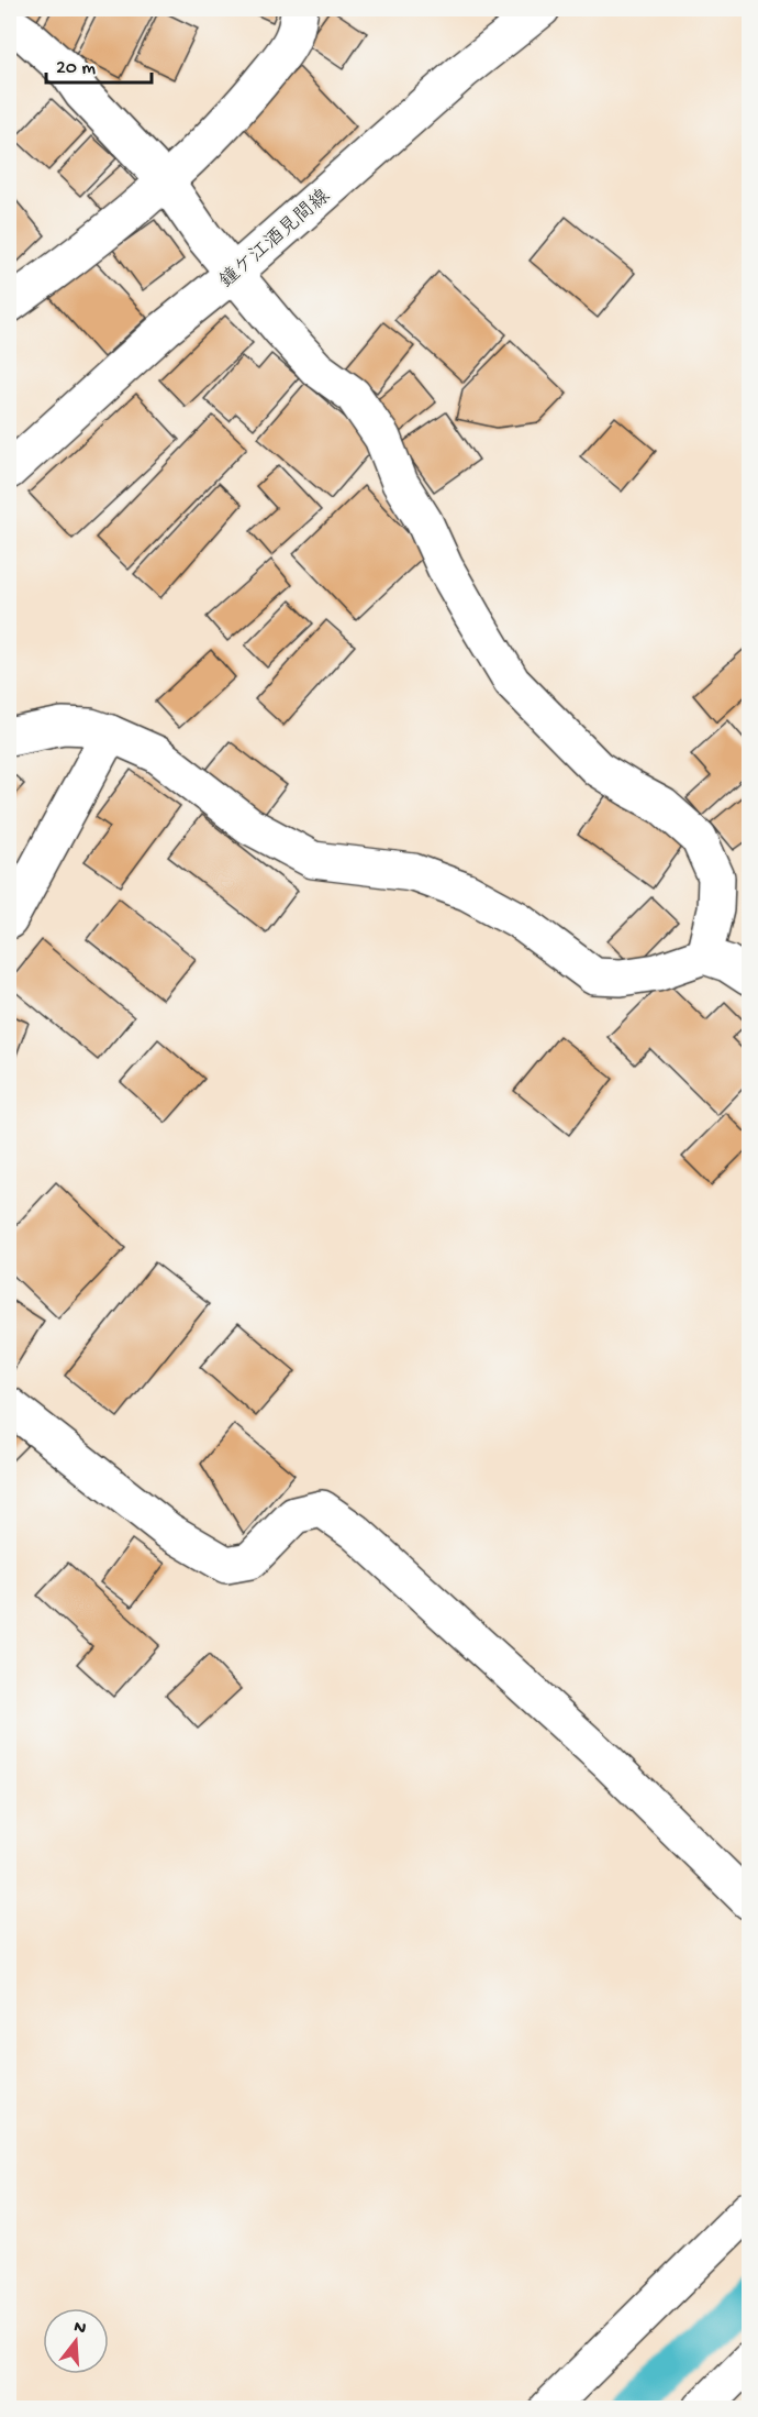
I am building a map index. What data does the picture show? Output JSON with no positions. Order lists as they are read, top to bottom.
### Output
{
  "streets": {
    "street": ["鐘ケ江酒見間線"]
  },
  "scale_bar": "20 m",
  "north": "top"
}
